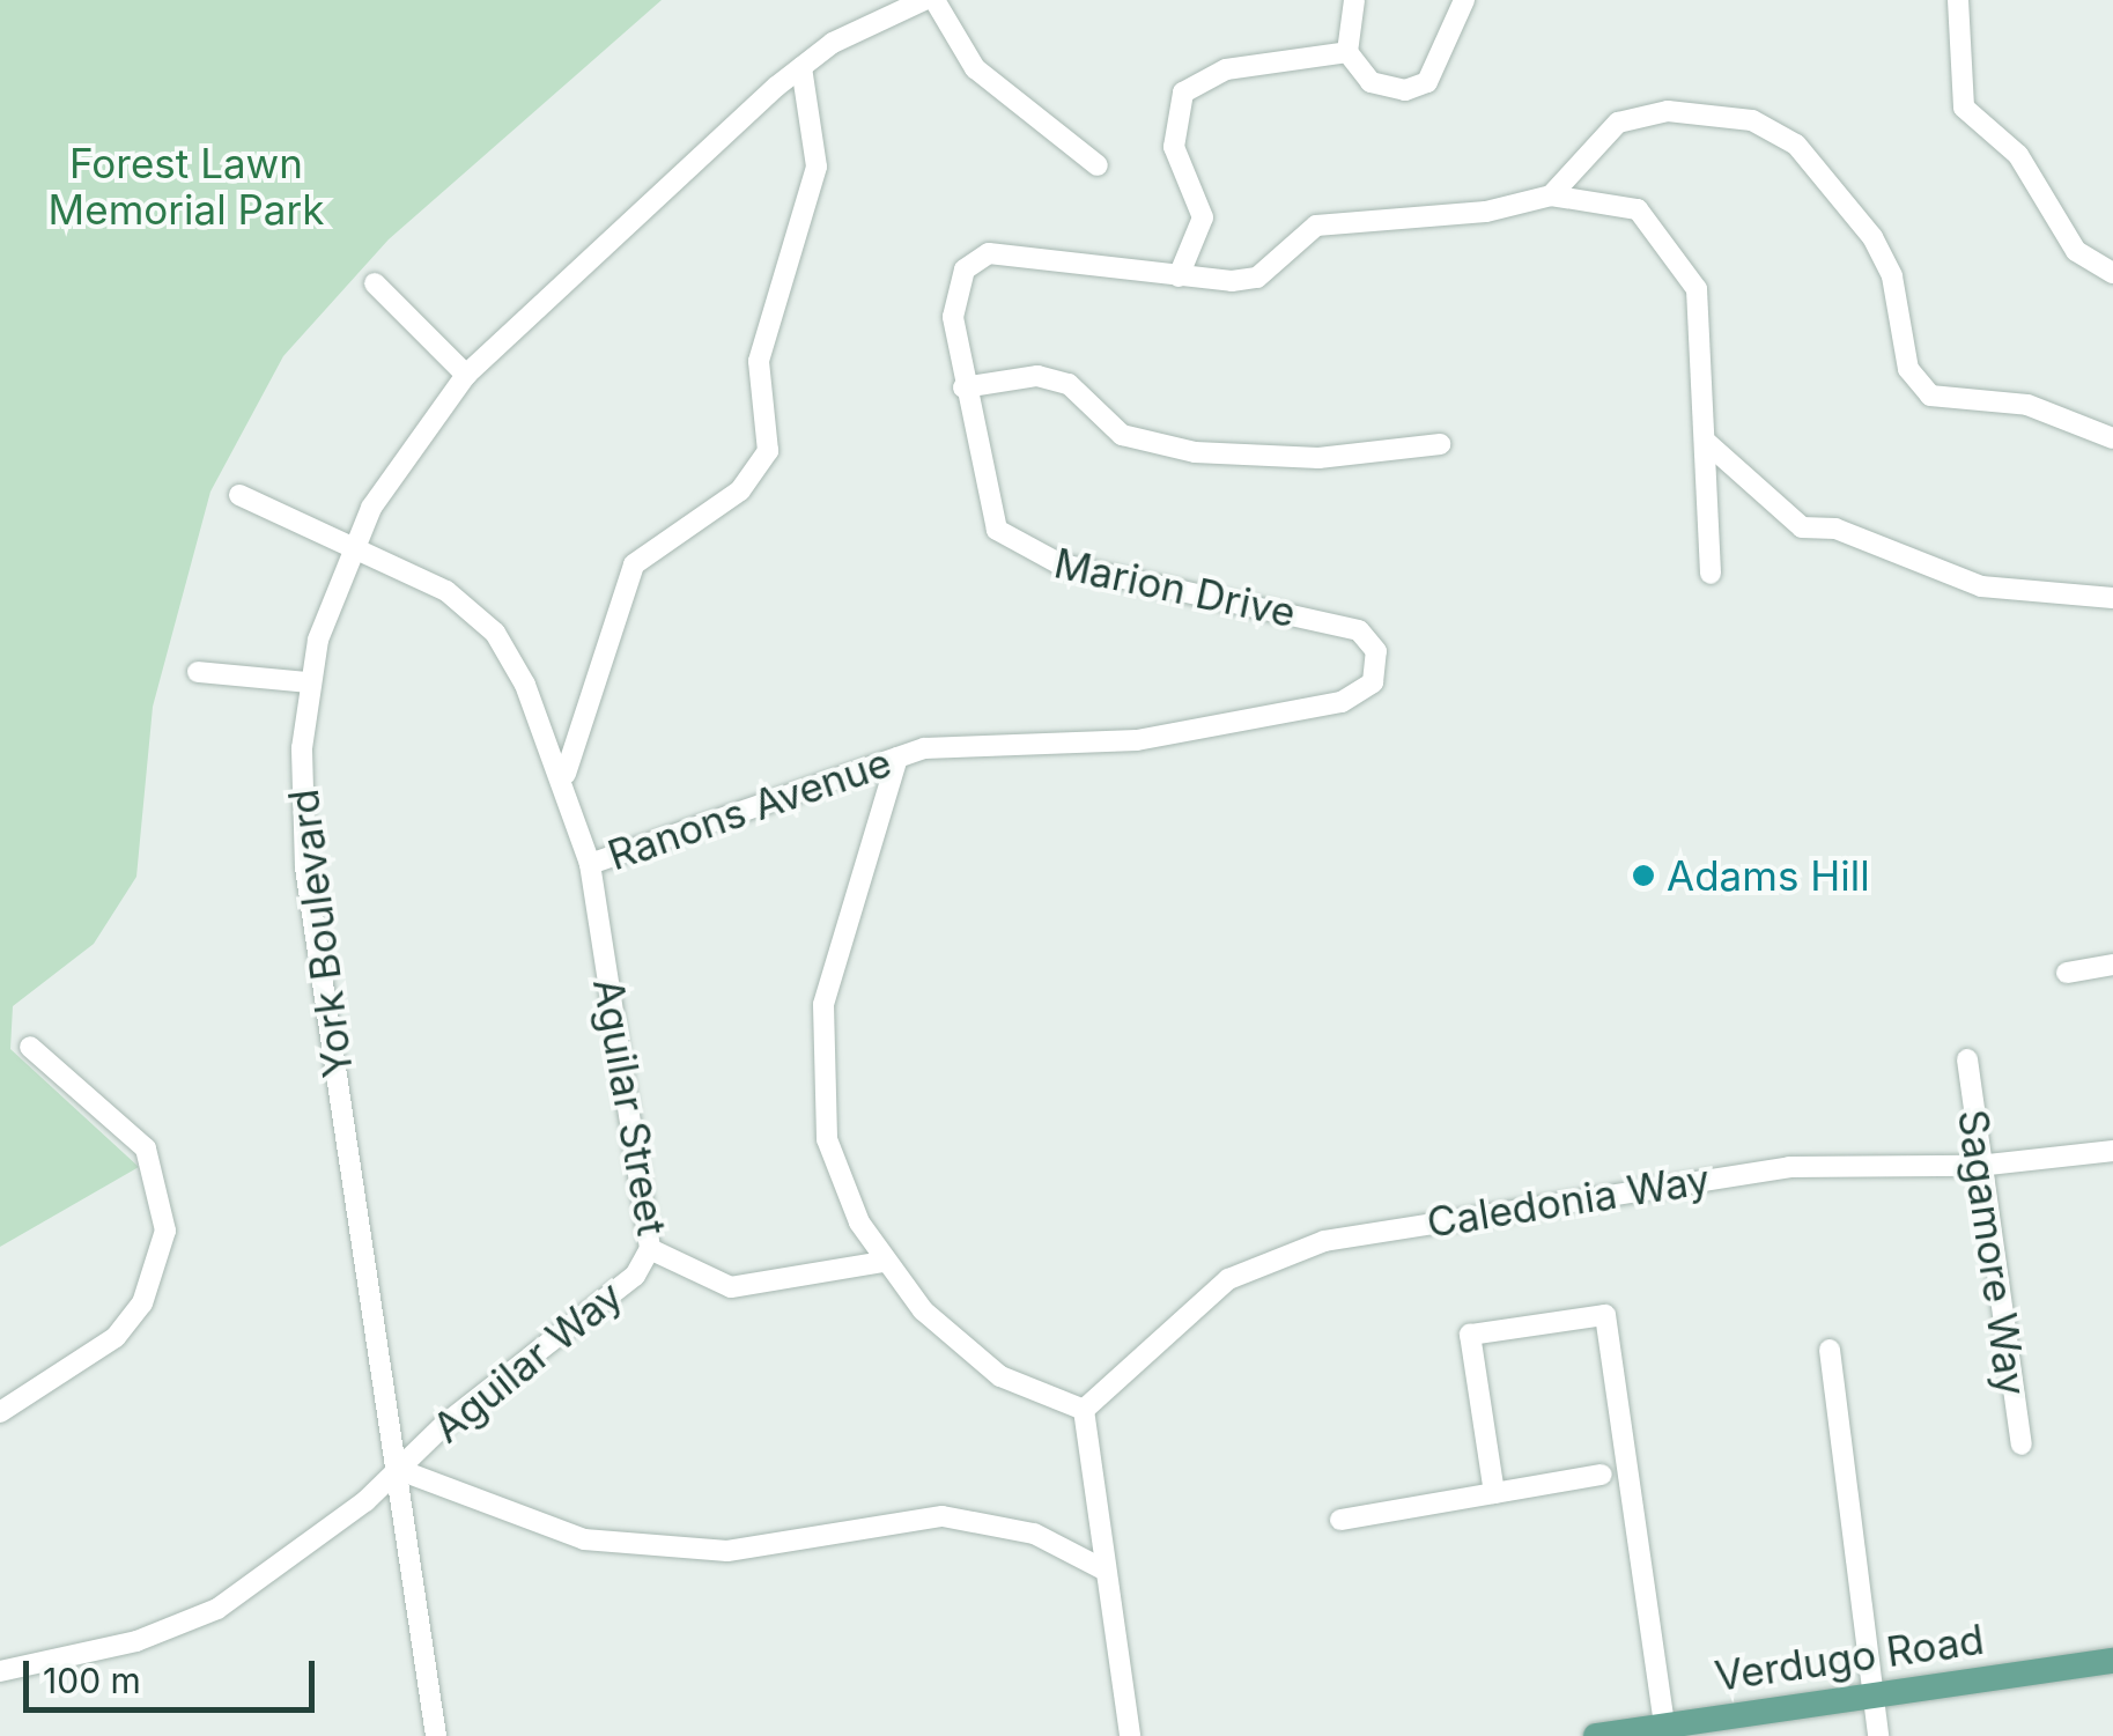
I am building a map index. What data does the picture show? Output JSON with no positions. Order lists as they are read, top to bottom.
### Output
{
  "streets": {
    "main road": ["Verdugo Road"],
    "street": [
      "Marion Drive",
      "Ranons Avenue",
      "York Boulevard",
      "Aguilar Street",
      "Caledonia Way",
      "Sagamore Way",
      "Aguilar Way"
    ]
  },
  "crossings": [
    ["Marion Drive", "Ranons Avenue"],
    ["Ranons Avenue", "York Boulevard"],
    ["Ranons Avenue", "Aguilar Street"],
    ["York Boulevard", "Aguilar Way"],
    ["Aguilar Street", "Aguilar Way"],
    ["Caledonia Way", "Sagamore Way"]
  ],
  "parks": ["Forest Lawn Memorial Park"],
  "places": ["Adams Hill"],
  "scale_bar": "100 m"
}
